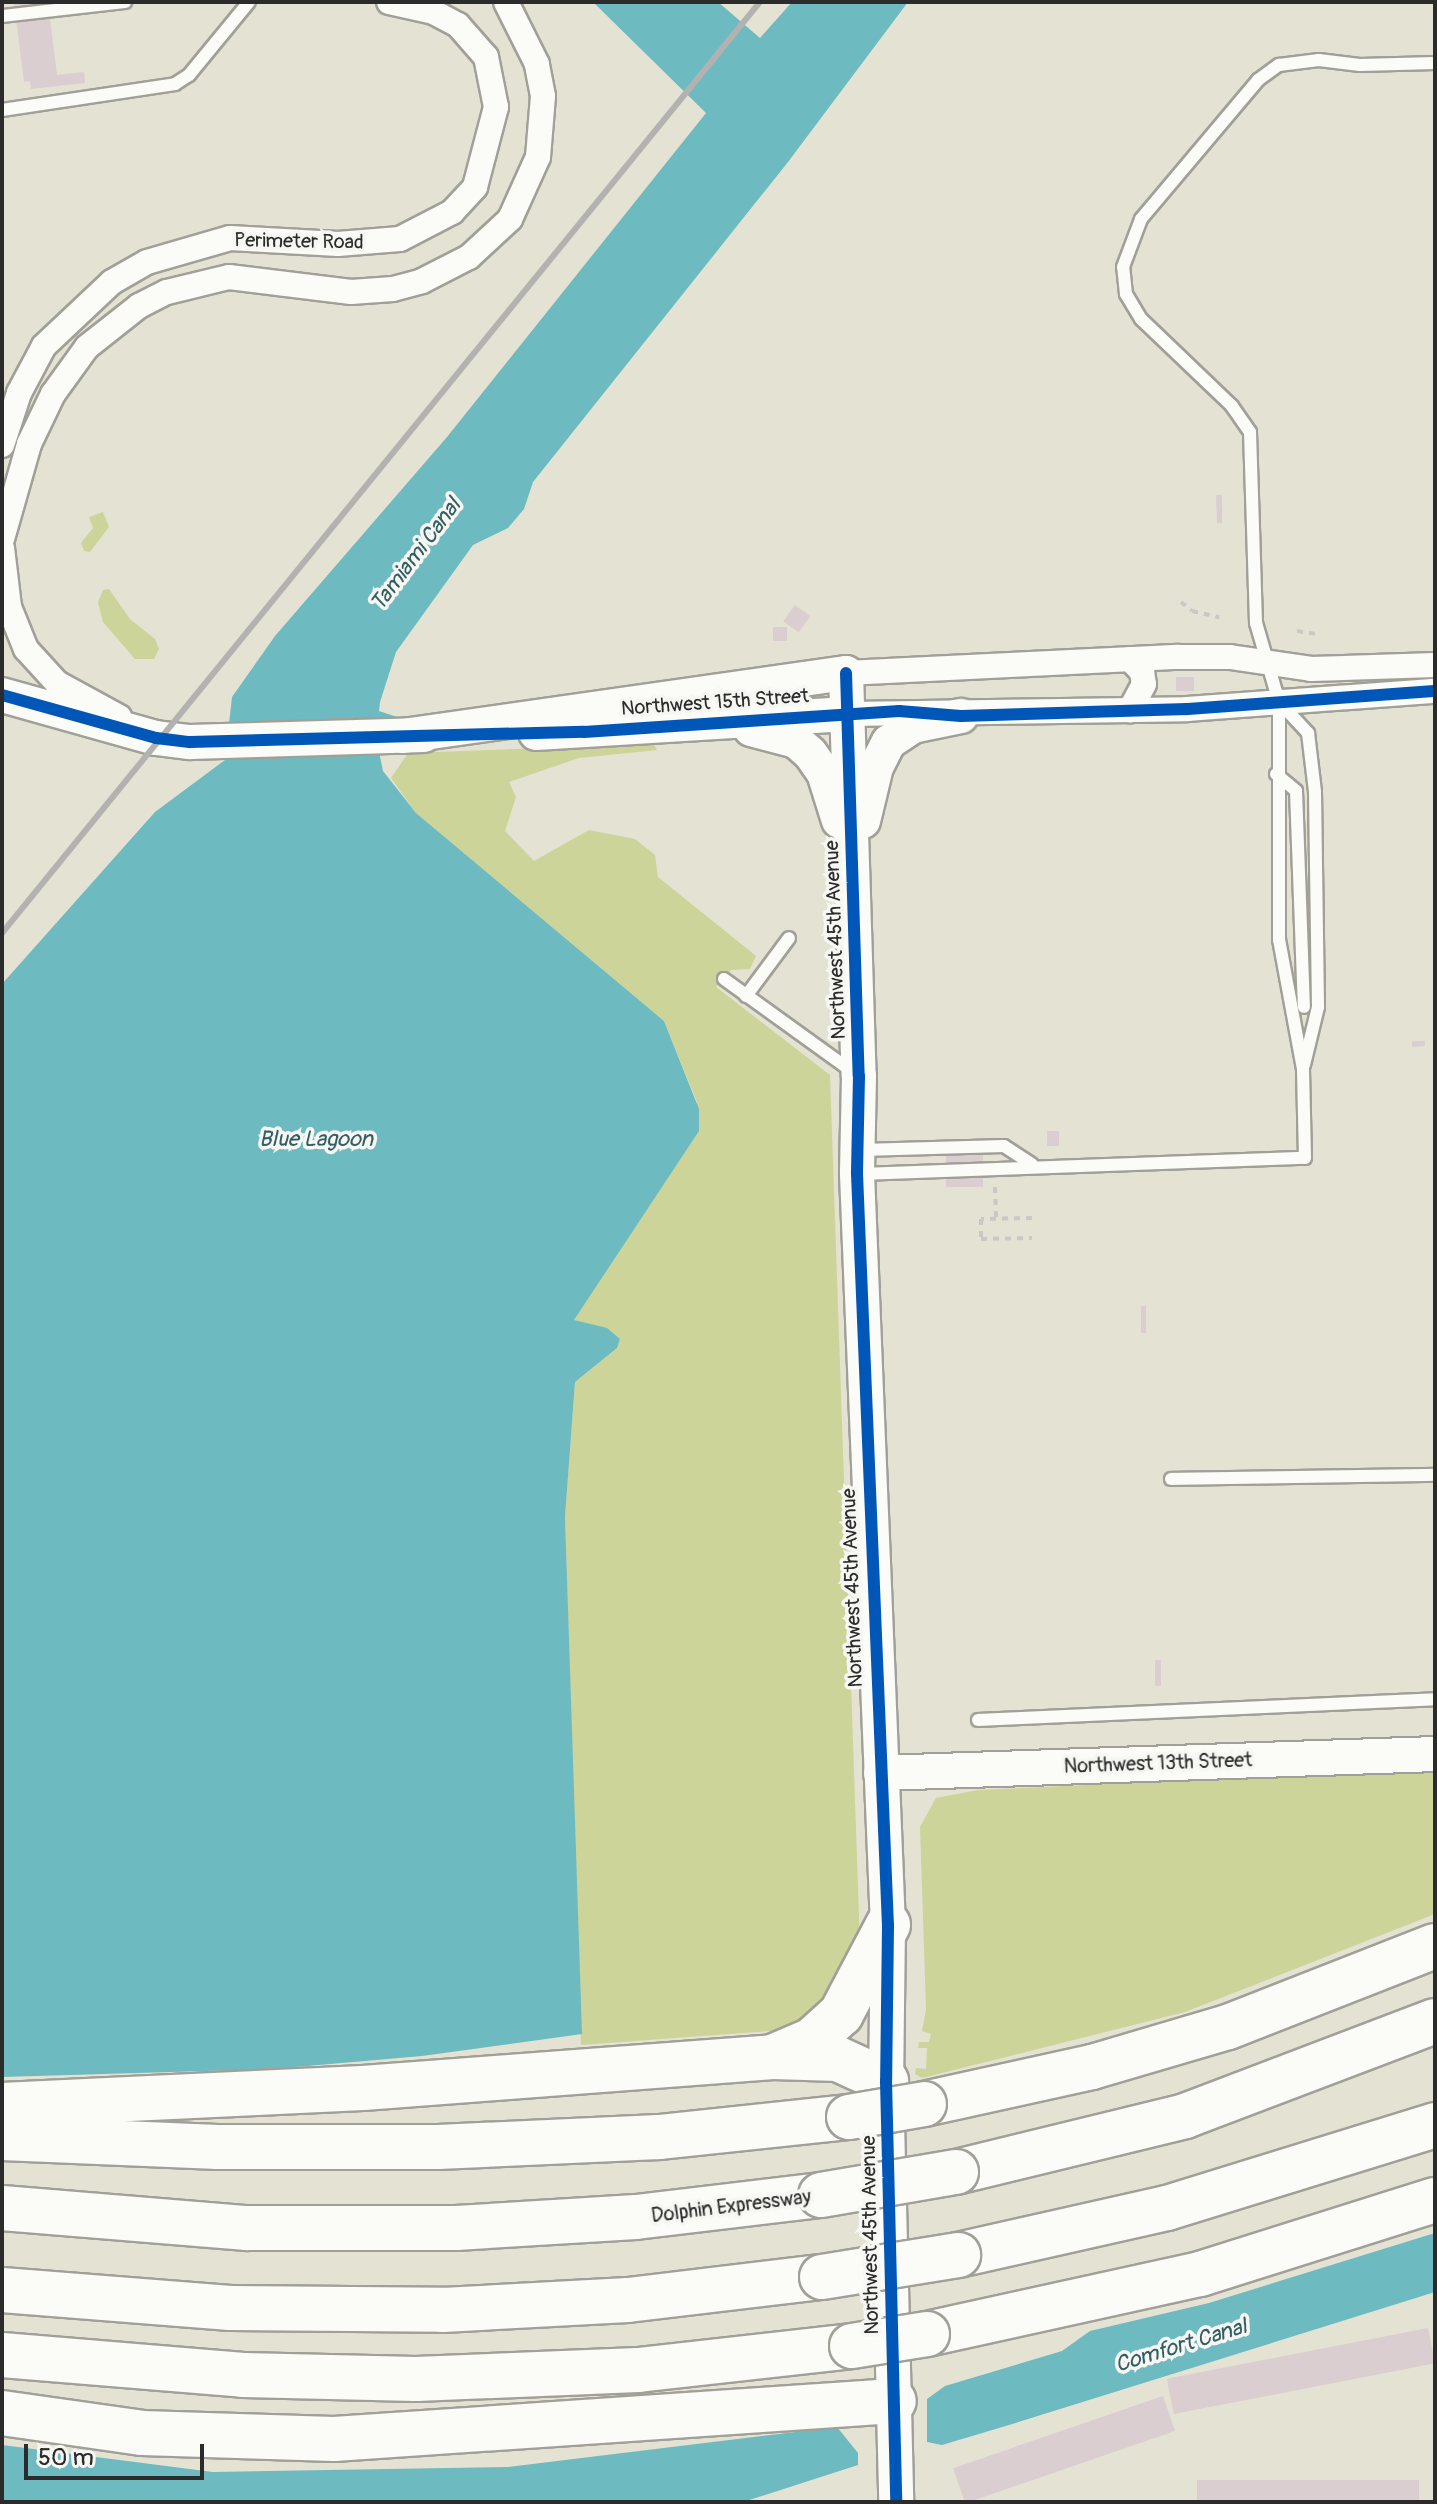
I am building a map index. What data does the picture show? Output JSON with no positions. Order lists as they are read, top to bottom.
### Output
{
  "streets": {
    "highway": ["Dolphin Expressway"],
    "street": [
      "Perimeter Road",
      "Northwest 15th Street",
      "Northwest 45th Avenue",
      "Northwest 13th Street"
    ]
  },
  "crossings": [
    ["Northwest 15th Street", "Northwest 45th Avenue"],
    ["Northwest 45th Avenue", "Northwest 13th Street"]
  ],
  "water": ["Tamiami Canal", "Blue Lagoon", "Comfort Canal"],
  "scale_bar": "50 m"
}
